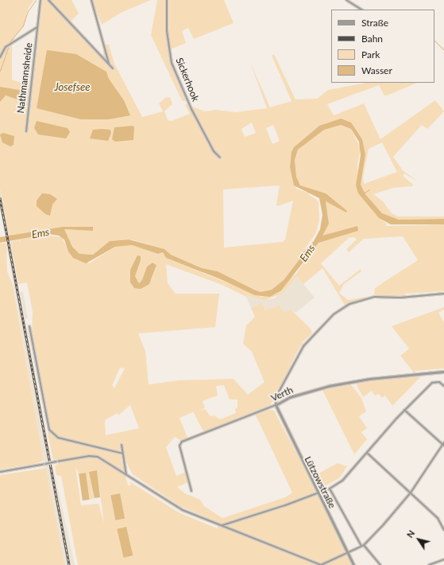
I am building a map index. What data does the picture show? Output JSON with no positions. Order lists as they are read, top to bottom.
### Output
{
  "streets": {
    "street": [
      "Nathmannsheide",
      "Sickerhook",
      "Verth",
      "Lützowstraße"
    ]
  },
  "crossings": [
    ["Verth", "Lützowstraße"]
  ],
  "water": ["Josefsee", "Ems"],
  "legend": [
    "Straße",
    "Bahn",
    "Park",
    "Wasser"
  ],
  "north": "top left"
}
